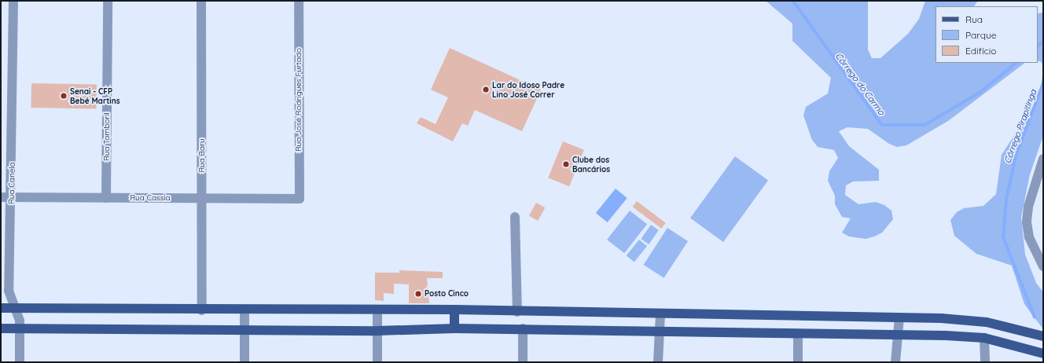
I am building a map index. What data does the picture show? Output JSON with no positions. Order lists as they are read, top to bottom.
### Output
{
  "streets": {
    "street": [
      "Rua José Rodrigues Furtado",
      "Rua Tamboril",
      "Rua Baru",
      "Rua Canela",
      "Rua Cassia"
    ]
  },
  "crossings": [
    ["Rua José Rodrigues Furtado", "Rua Cassia"],
    ["Rua Tamboril", "Rua Cassia"],
    ["Rua Baru", "Rua Cassia"],
    ["Rua Canela", "Rua Cassia"]
  ],
  "water": ["Córrego do Carmo", "Córrego Pirapitinga"],
  "places": [
    "Lar do Idoso Padre Lino José Correr",
    "Senai - CFP Bebé Martins",
    "Clube dos Bancários",
    "Posto Cinco"
  ],
  "legend": ["Rua", "Parque", "Edifício"]
}
